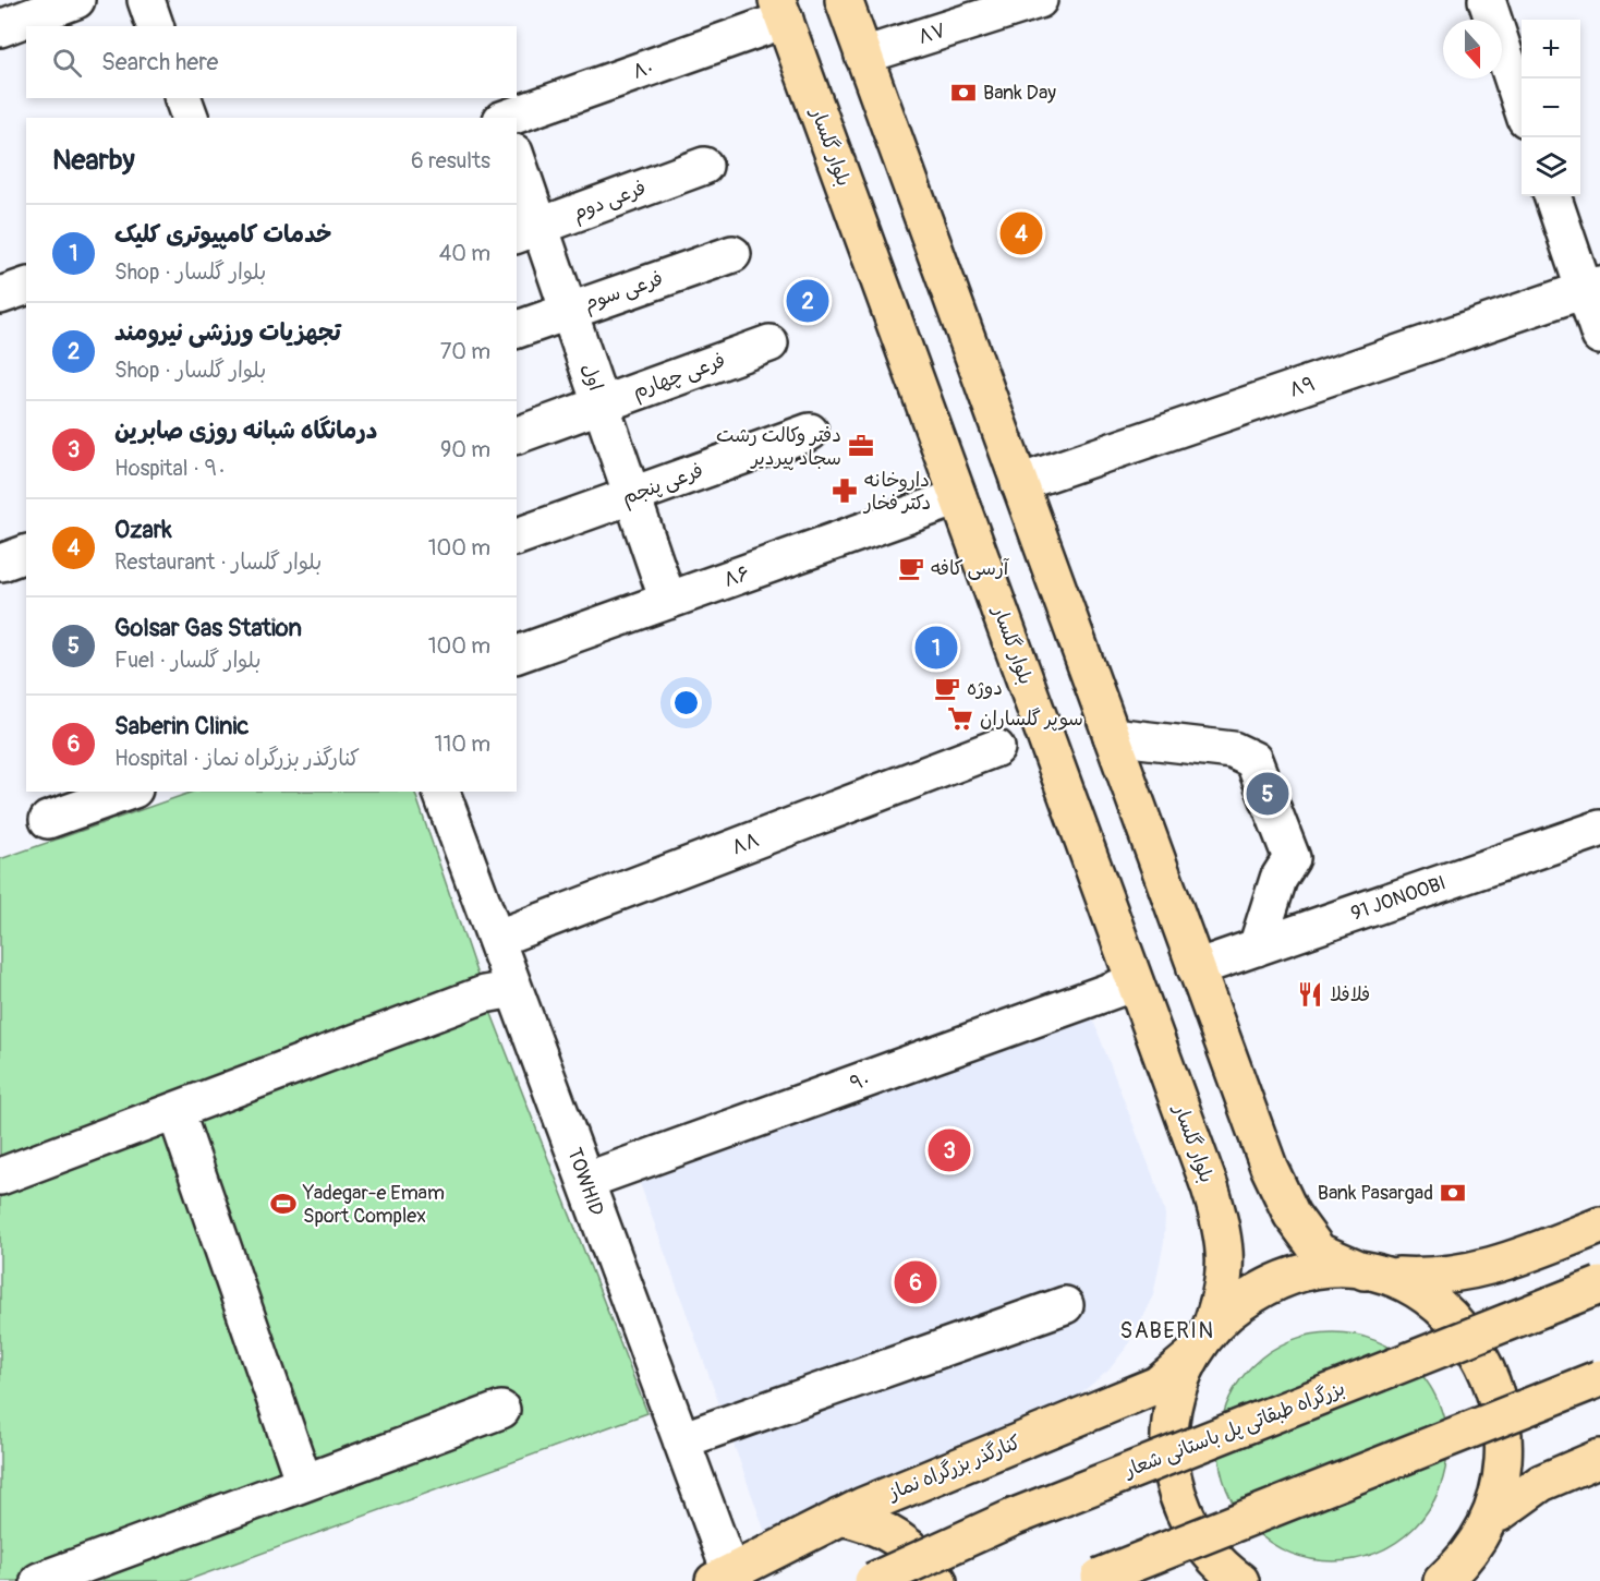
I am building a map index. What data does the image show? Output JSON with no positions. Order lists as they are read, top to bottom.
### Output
{
  "streets": {
    "main road": ["بلوار گلسار", "بزرگراه طبقاتی پل باستانی شعار", "کنارگذر بزرگراه نماز"],
    "street": [
      "۸۷",
      "۸۰",
      "فرعی دوم",
      "فرعی سوم",
      "فرعی چهارم",
      "اول",
      "۸۹",
      "فرعی پنجم",
      "۸۶",
      "۸۸",
      "91 JONOOBI",
      "۹۰",
      "TOWHID"
    ]
  },
  "crossings": [
    ["۸۰", "بلوار گلسار"],
    ["بلوار گلسار", "۸۶"],
    ["بلوار گلسار", "۹۰"],
    ["بلوار گلسار", "کنارگذر بزرگراه نماز"],
    ["فرعی دوم", "اول"],
    ["فرعی سوم", "اول"],
    ["فرعی چهارم", "اول"],
    ["اول", "فرعی پنجم"],
    ["اول", "۸۶"],
    ["۸۸", "TOWHID"],
    ["۹۰", "TOWHID"],
    ["TOWHID", "کنارگذر بزرگراه نماز"]
  ],
  "districts": ["SABERIN"],
  "places": {
    "bank": ["Bank Day", "Bank Pasargad"],
    "office": ["دفتر وکالت رشت سجاد پیردیر"],
    "pharmacy": ["داروخانه دکتر فخار"],
    "cafe": ["آرسی کافه", "دوژه"],
    "supermarket": ["سوپر گلساران"],
    "restaurant": ["فلافلا"],
    "sports": ["Yadegar-e Emam Sport Complex"]
  },
  "north": "bottom",
  "page": {
    "map_buttons": ["+", "−"],
    "search": "Search here",
    "heading": ["Nearby", "6 results"],
    "list": [
      {
        "mark": "1",
        "name": "خدمات کامپیوتری کلیک",
        "note": "Shop · بلوار گلسار",
        "value": "40 m"
      },
      {
        "mark": "2",
        "name": "تجهزیات ورزشی نیرومند",
        "note": "Shop · بلوار گلسار",
        "value": "70 m"
      },
      {
        "mark": "3",
        "name": "درمانگاه شبانه روزی صابرین",
        "note": "Hospital · ۹۰",
        "value": "90 m"
      },
      {
        "mark": "4",
        "name": "Ozark",
        "note": "Restaurant · بلوار گلسار",
        "value": "100 m"
      },
      {
        "mark": "5",
        "name": "Golsar Gas Station",
        "note": "Fuel · بلوار گلسار",
        "value": "100 m"
      },
      {
        "mark": "6",
        "name": "Saberin Clinic",
        "note": "Hospital · کنارگذر بزرگراه نماز",
        "value": "110 m"
      }
    ],
    "pins": [
      "4",
      "2",
      "1",
      "5",
      "3",
      "6"
    ]
  }
}
